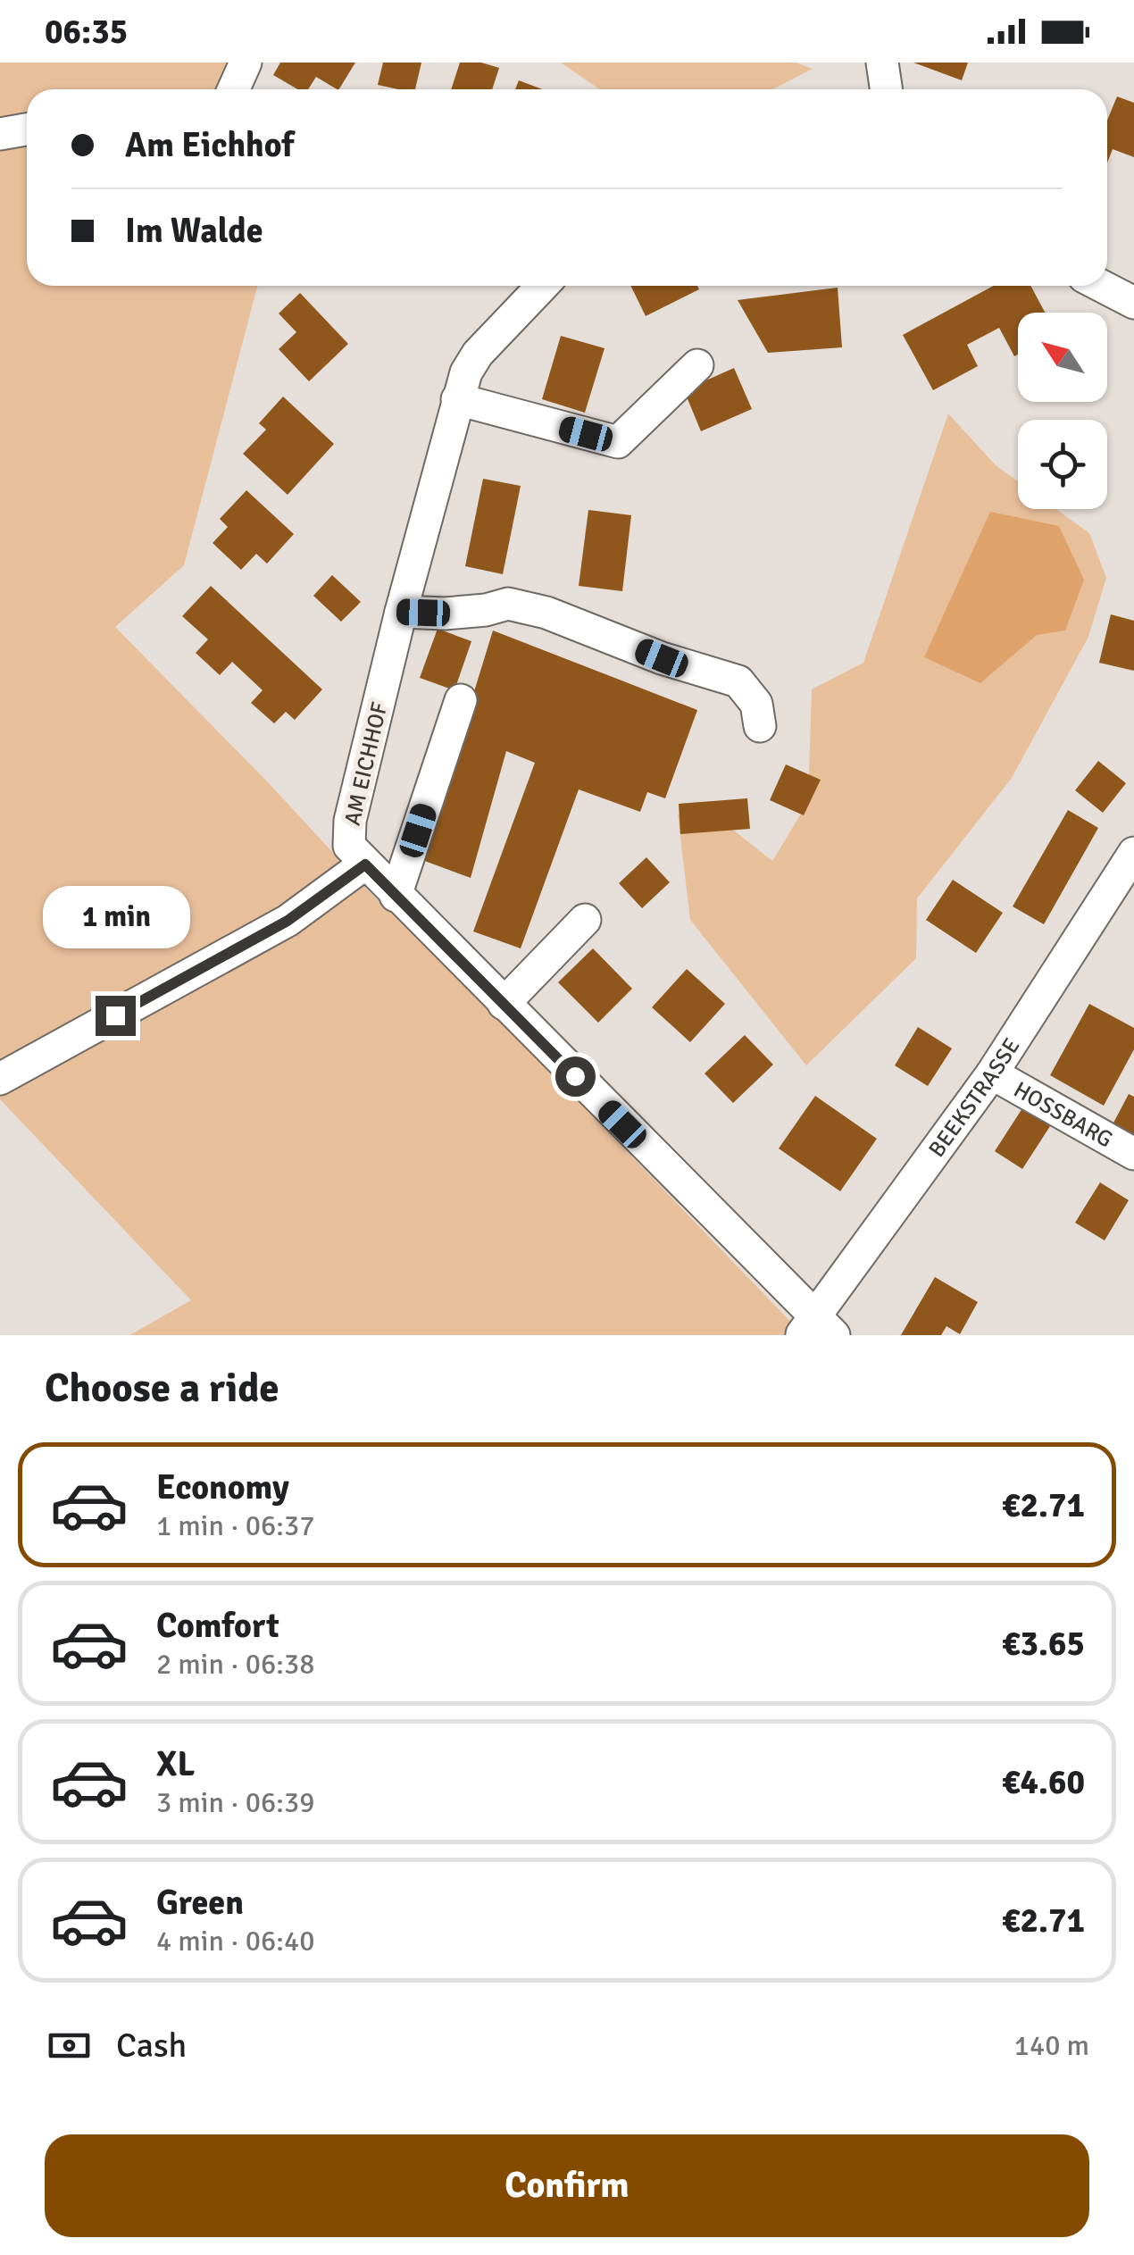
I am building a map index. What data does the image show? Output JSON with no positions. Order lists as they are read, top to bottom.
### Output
{
  "streets": {
    "street": ["AM EICHHOF", "BEEKSTRASSE", "HOSSBARG"]
  },
  "crossings": [
    ["AM EICHHOF", "BEEKSTRASSE"],
    ["BEEKSTRASSE", "HOSSBARG"]
  ],
  "north": "top left",
  "page": {
    "status": "06:35",
    "banner": ["Am Eichhof", "Im Walde"],
    "bubble": "1 min",
    "heading": "Choose a ride",
    "list": [
      {
        "name": "Economy",
        "note": "1 min · 06:37",
        "value": "€2.71"
      },
      {
        "name": "Comfort",
        "note": "2 min · 06:38",
        "value": "€3.65"
      },
      {
        "name": "XL",
        "note": "3 min · 06:39",
        "value": "€4.60"
      },
      {
        "name": "Green",
        "note": "4 min · 06:40",
        "value": "€2.71"
      }
    ],
    "pay": ["Cash", "140 m"],
    "buttons": "Confirm"
  }
}
